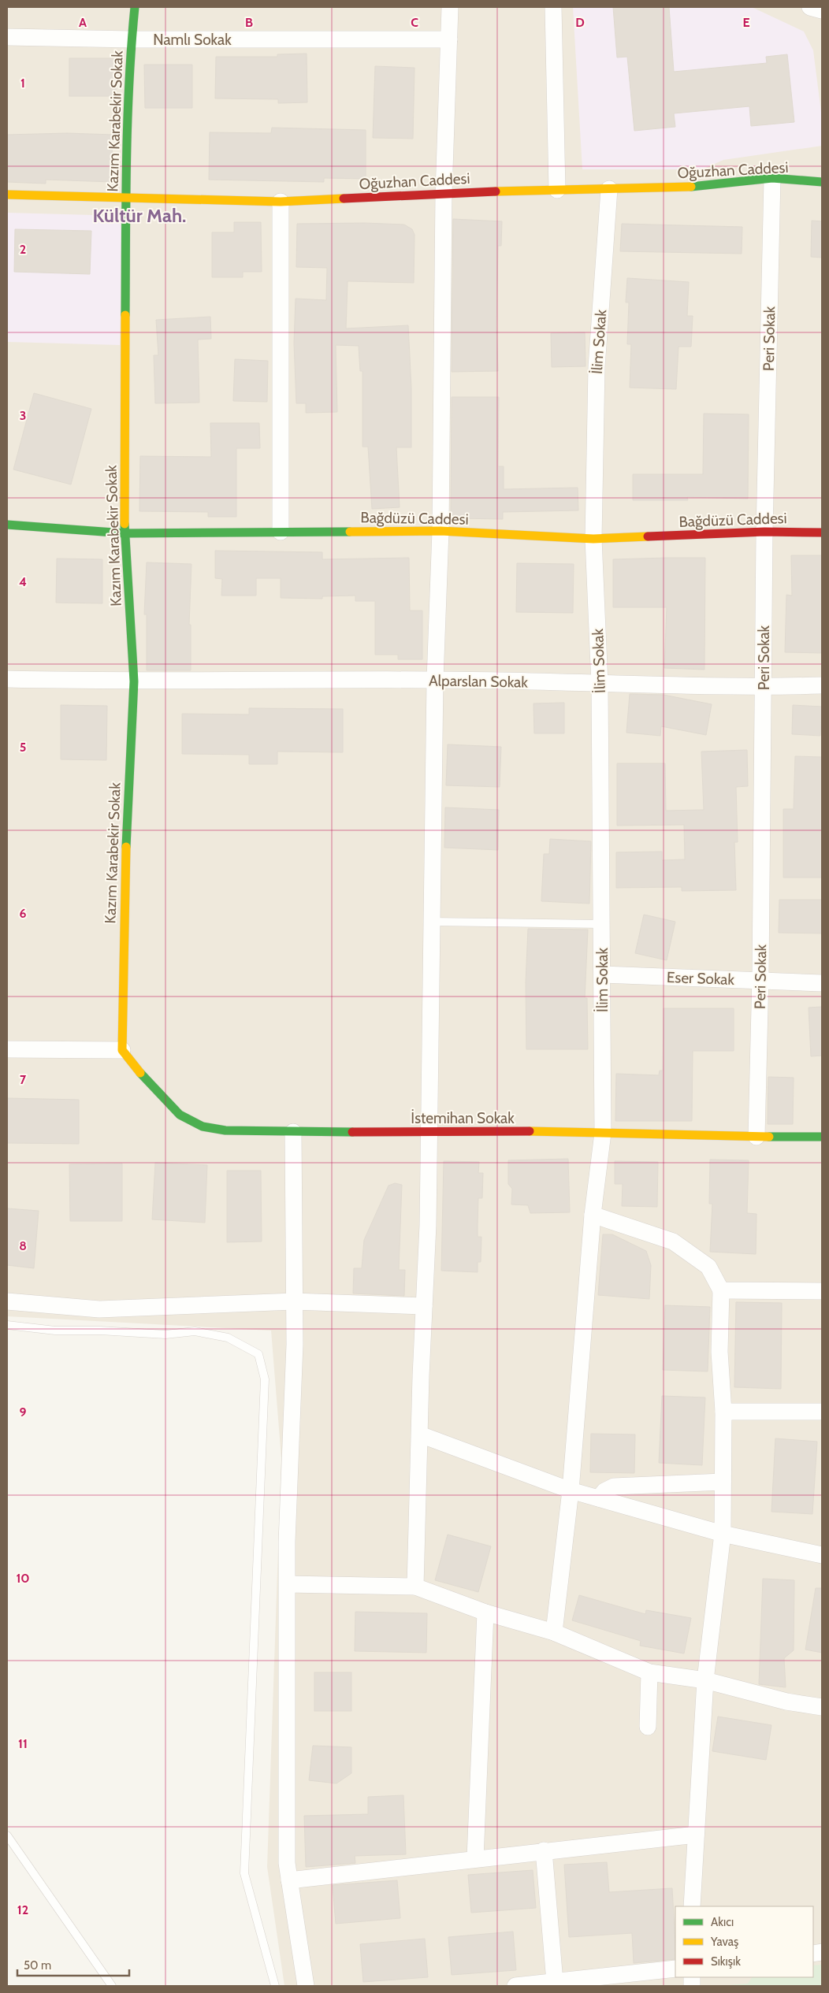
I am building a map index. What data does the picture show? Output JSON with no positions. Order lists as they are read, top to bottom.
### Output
{
  "streets": {
    "street": [
      "Namlı Sokak",
      "Kazım Karabekir Sokak",
      "Oğuzhan Caddesi",
      "Peri Sokak",
      "İlim Sokak",
      "Bağdüzü Caddesi",
      "Alparslan Sokak",
      "Eser Sokak",
      "İstemihan Sokak"
    ]
  },
  "crossings": [
    ["Namlı Sokak", "Kazım Karabekir Sokak"],
    ["Kazım Karabekir Sokak", "Oğuzhan Caddesi"],
    ["Kazım Karabekir Sokak", "Bağdüzü Caddesi"],
    ["Kazım Karabekir Sokak", "Alparslan Sokak"],
    ["Kazım Karabekir Sokak", "İstemihan Sokak"],
    ["Oğuzhan Caddesi", "Peri Sokak"],
    ["Oğuzhan Caddesi", "İlim Sokak"],
    ["Peri Sokak", "Bağdüzü Caddesi"],
    ["Peri Sokak", "Alparslan Sokak"],
    ["Peri Sokak", "Eser Sokak"],
    ["Peri Sokak", "İstemihan Sokak"],
    ["İlim Sokak", "Bağdüzü Caddesi"],
    ["İlim Sokak", "Alparslan Sokak"],
    ["İlim Sokak", "Eser Sokak"],
    ["İlim Sokak", "İstemihan Sokak"]
  ],
  "districts": ["Kültür Mah."],
  "legend": ["Akıcı", "Yavaş", "Sıkışık"],
  "scale_bar": "50 m",
  "grid": {
    "columns": [
      "A",
      "B",
      "C",
      "D",
      "E"
    ],
    "rows": [
      "1",
      "2",
      "3",
      "4",
      "5",
      "6",
      "7",
      "8",
      "9",
      "10",
      "11",
      "12"
    ]
  }
}
